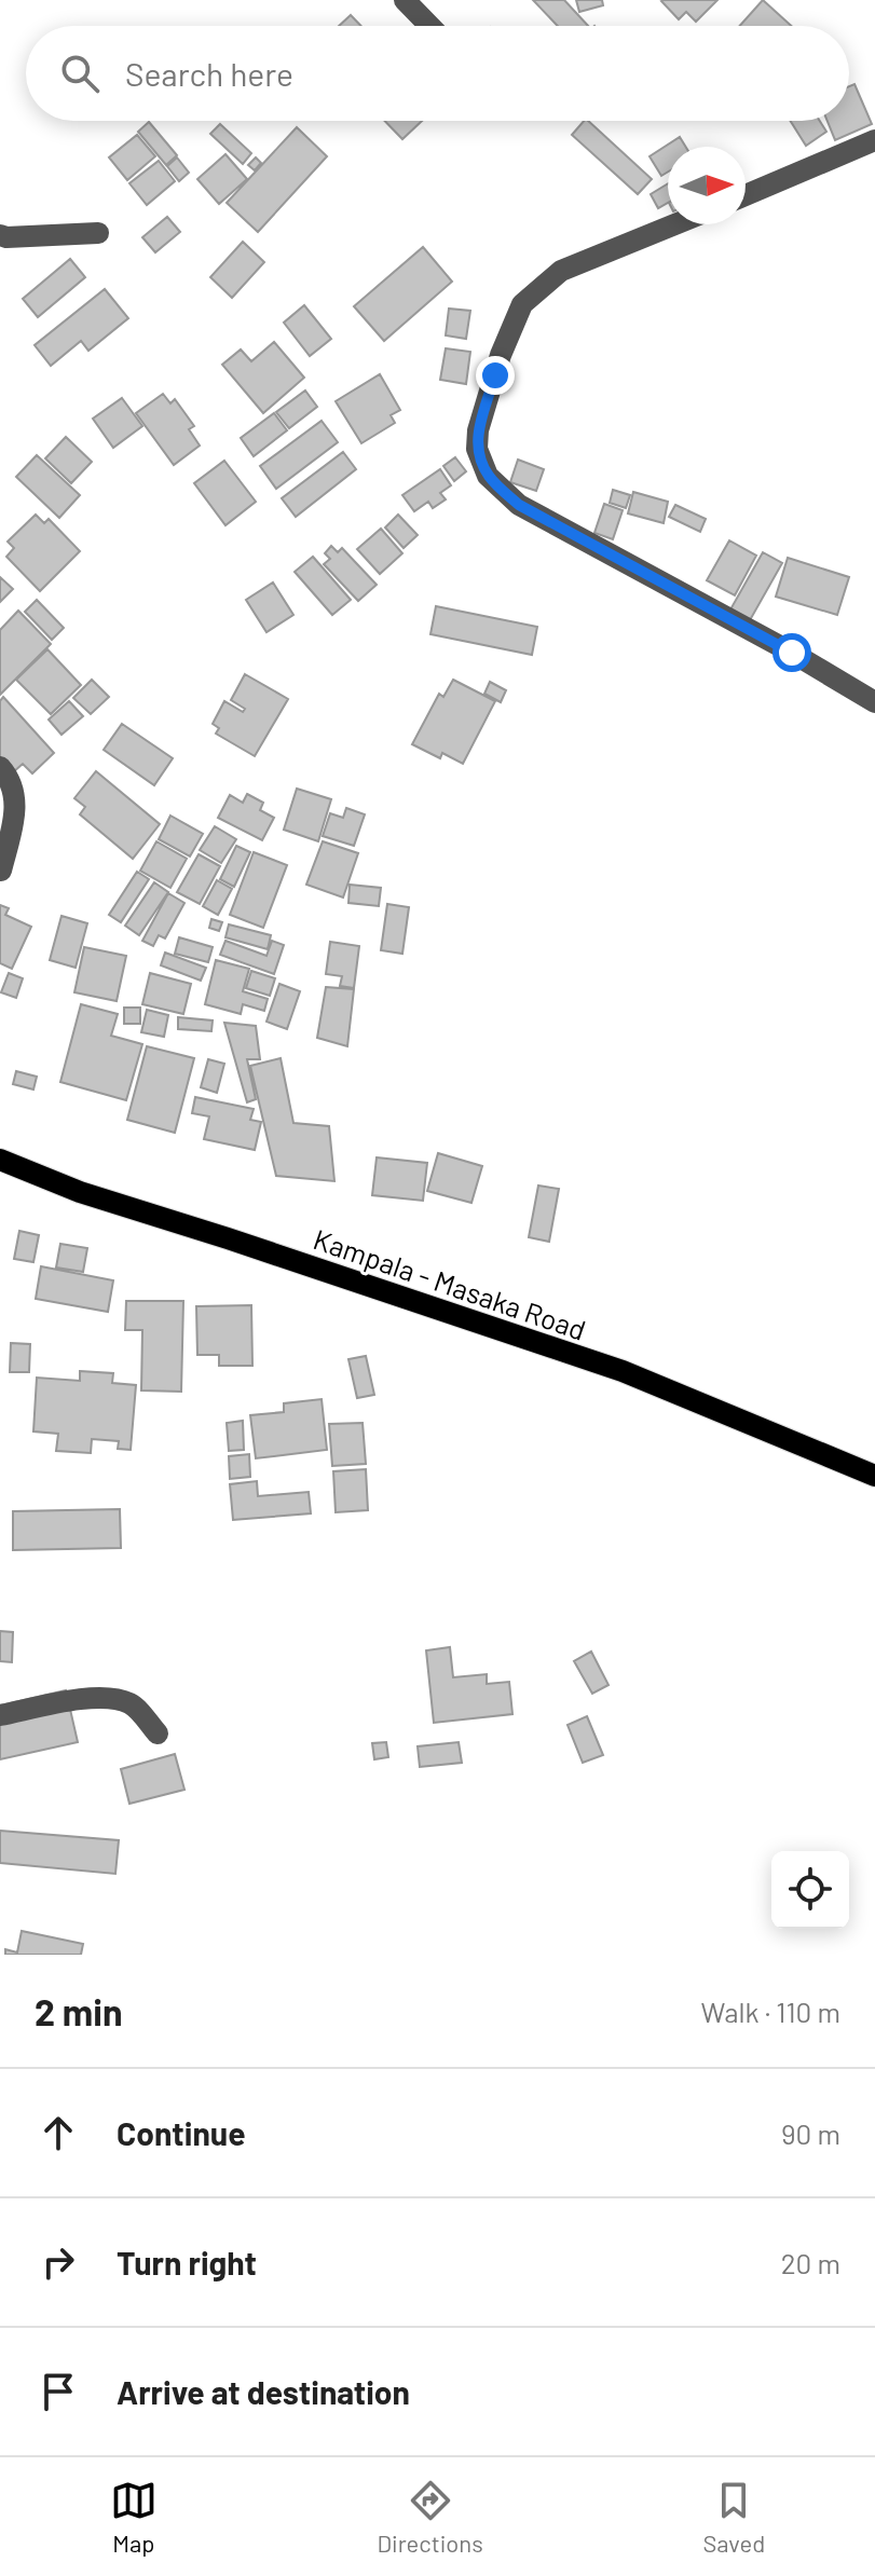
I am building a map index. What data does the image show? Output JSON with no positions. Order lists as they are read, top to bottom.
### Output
{
  "streets": {
    "main road": ["Kampala - Masaka Road"]
  },
  "north": "right",
  "page": {
    "search": "Search here",
    "heading": ["2 min", "Walk · 110 m"],
    "list": [
      ["Continue", "90 m"],
      ["Turn right", "20 m"],
      "Arrive at destination"
    ],
    "nav": ["Map", "Directions", "Saved"]
  }
}
